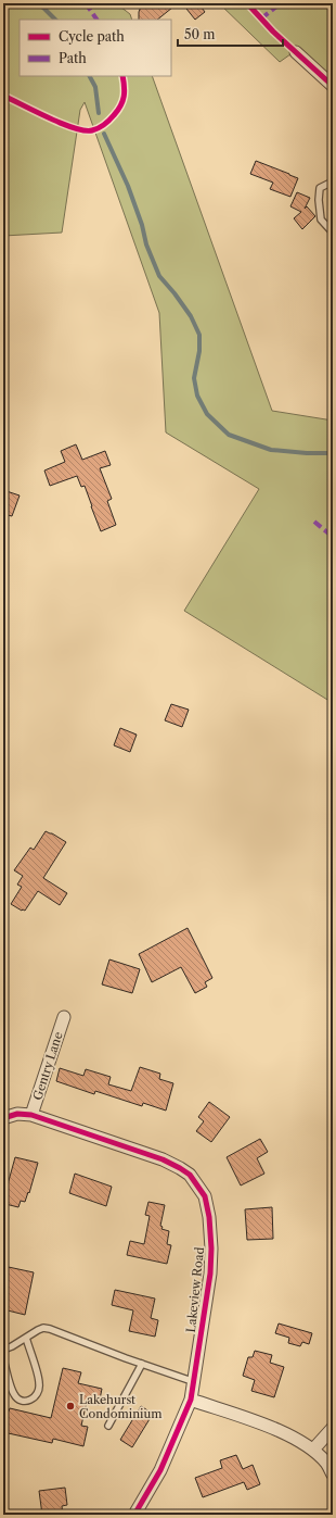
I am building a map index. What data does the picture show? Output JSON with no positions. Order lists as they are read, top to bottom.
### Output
{
  "streets": {
    "street": ["Gentry Lane", "Lakeview Road"]
  },
  "crossings": [
    ["Gentry Lane", "Lakeview Road"]
  ],
  "places": ["Lakehurst Condominium"],
  "legend": ["Cycle path", "Path"],
  "scale_bar": "50 m"
}
